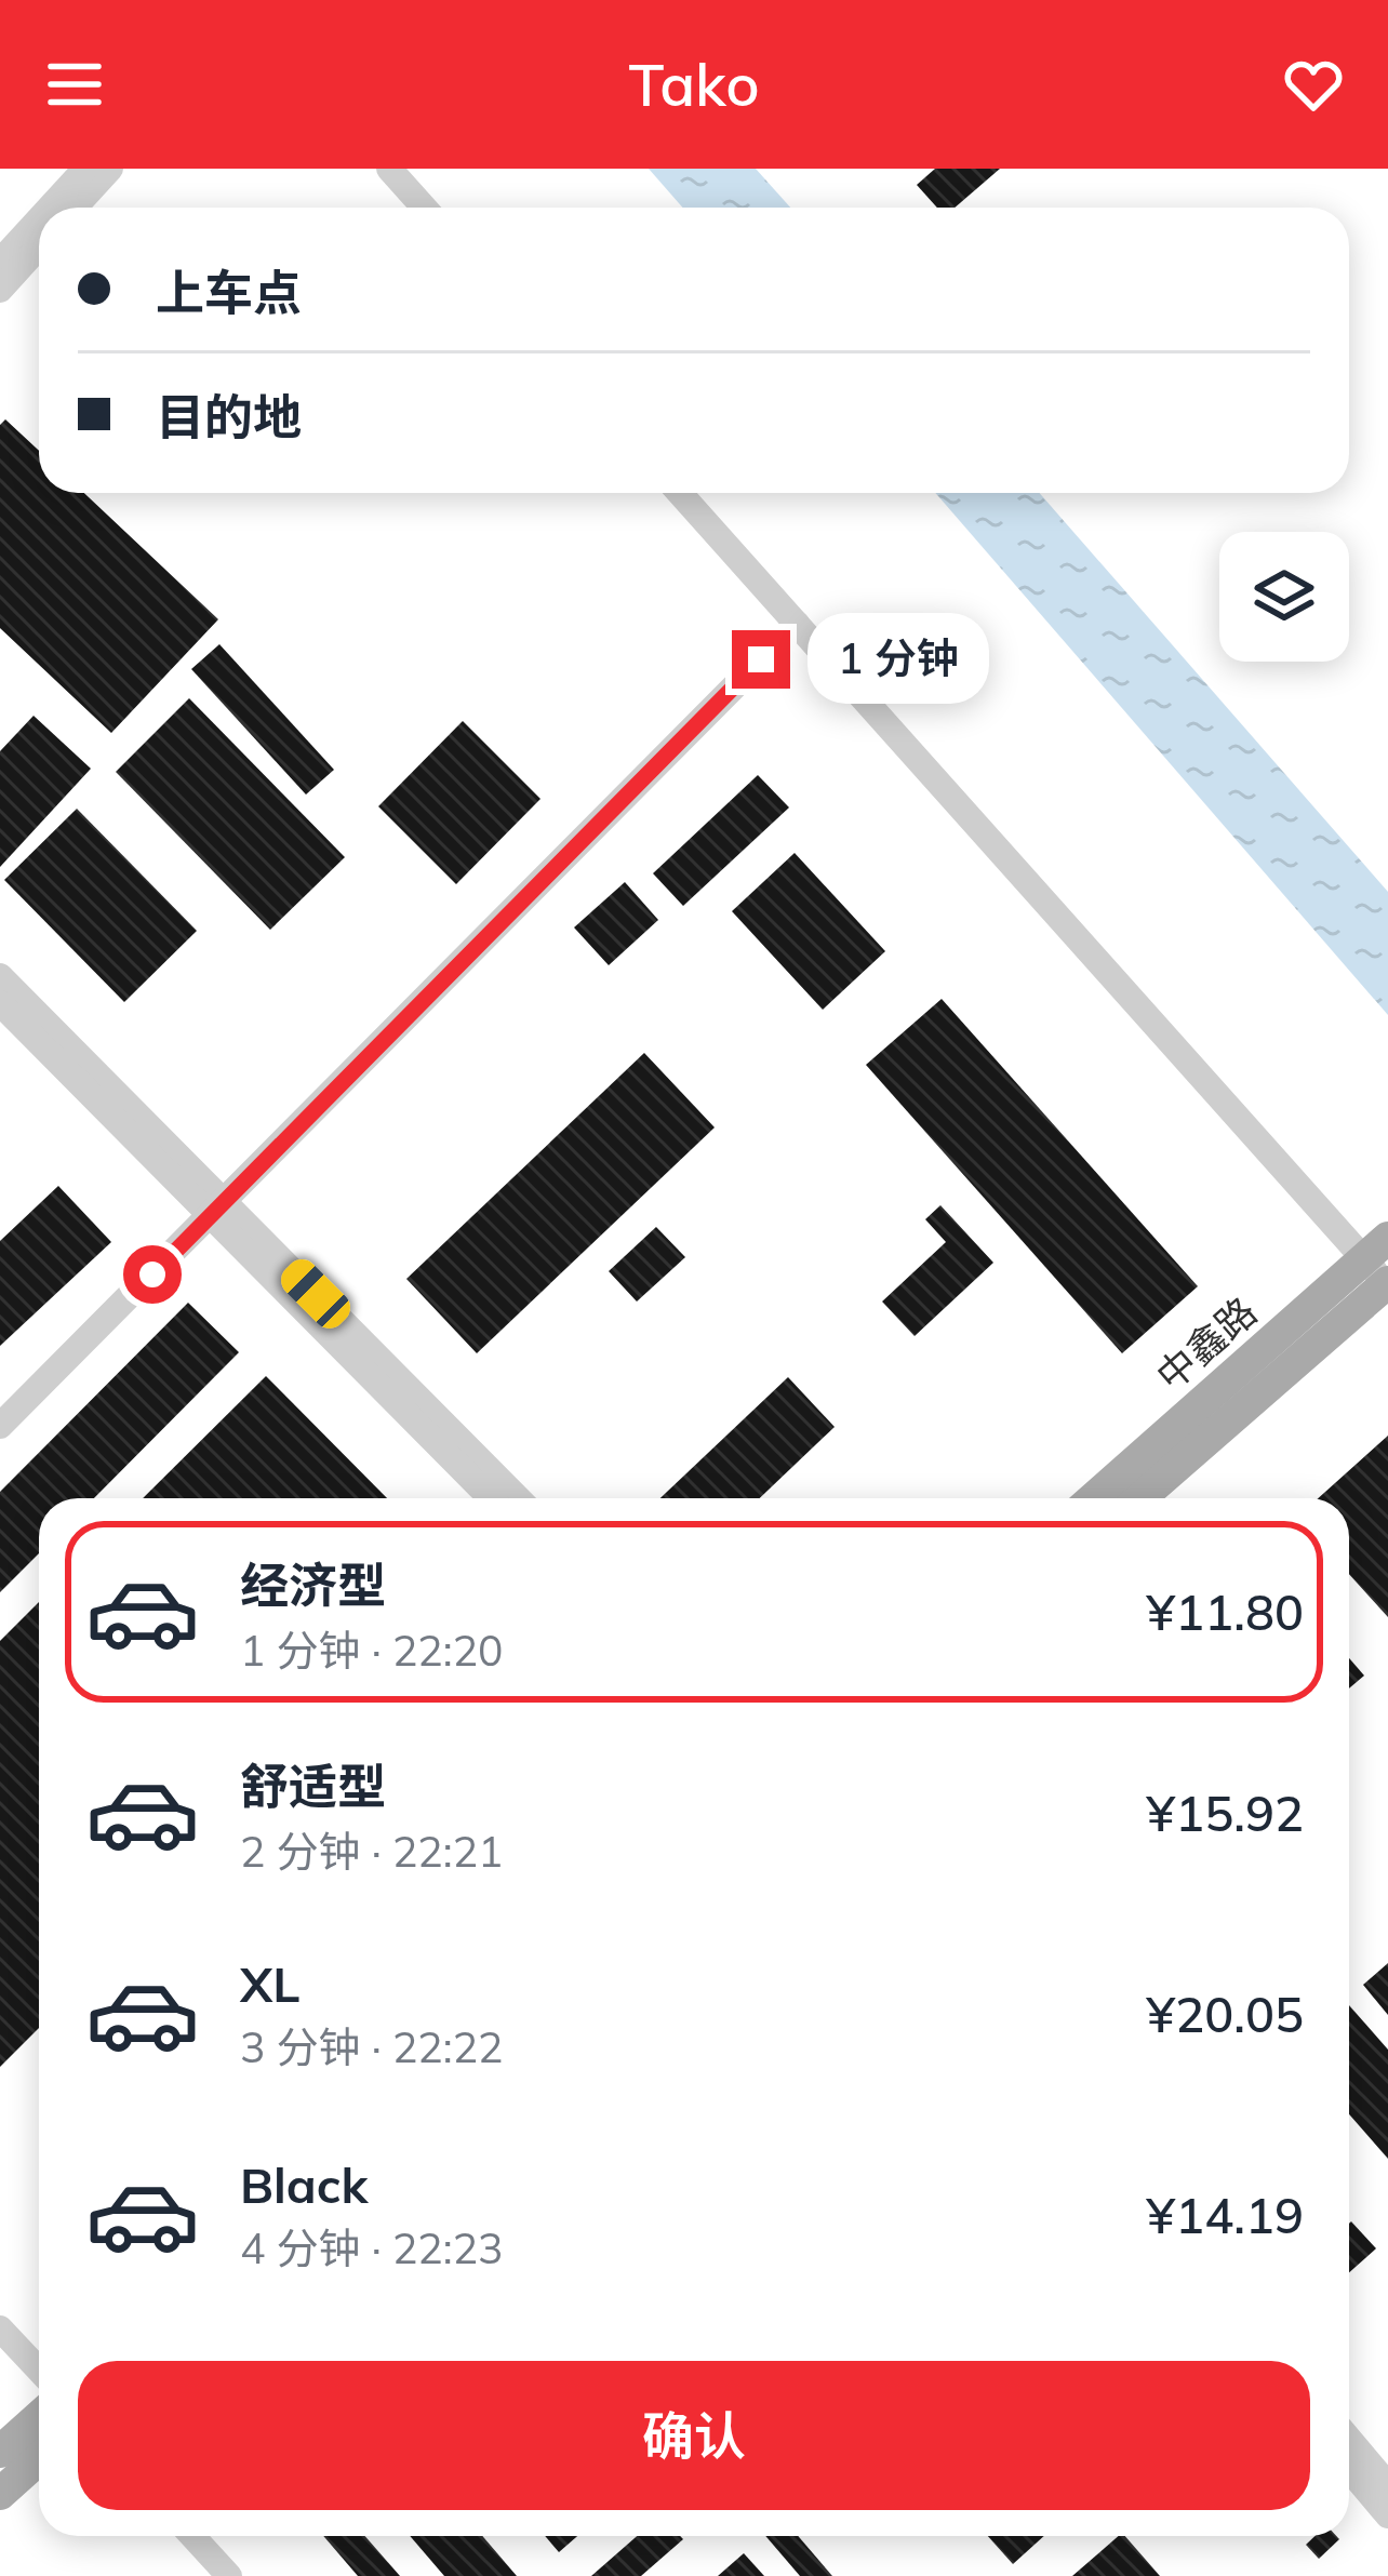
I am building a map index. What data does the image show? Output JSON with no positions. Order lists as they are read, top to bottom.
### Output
{
  "streets": {
    "main road": ["中鑫路"]
  },
  "page": {
    "header": "Tako",
    "banner": ["上车点", "目的地"],
    "bubble": "1 分钟",
    "list": [
      {
        "name": "经济型",
        "note": "1 分钟 · 22:20",
        "value": "¥11.80"
      },
      {
        "name": "舒适型",
        "note": "2 分钟 · 22:21",
        "value": "¥15.92"
      },
      {
        "name": "XL",
        "note": "3 分钟 · 22:22",
        "value": "¥20.05"
      },
      {
        "name": "Black",
        "note": "4 分钟 · 22:23",
        "value": "¥14.19"
      }
    ],
    "buttons": "确认"
  }
}
